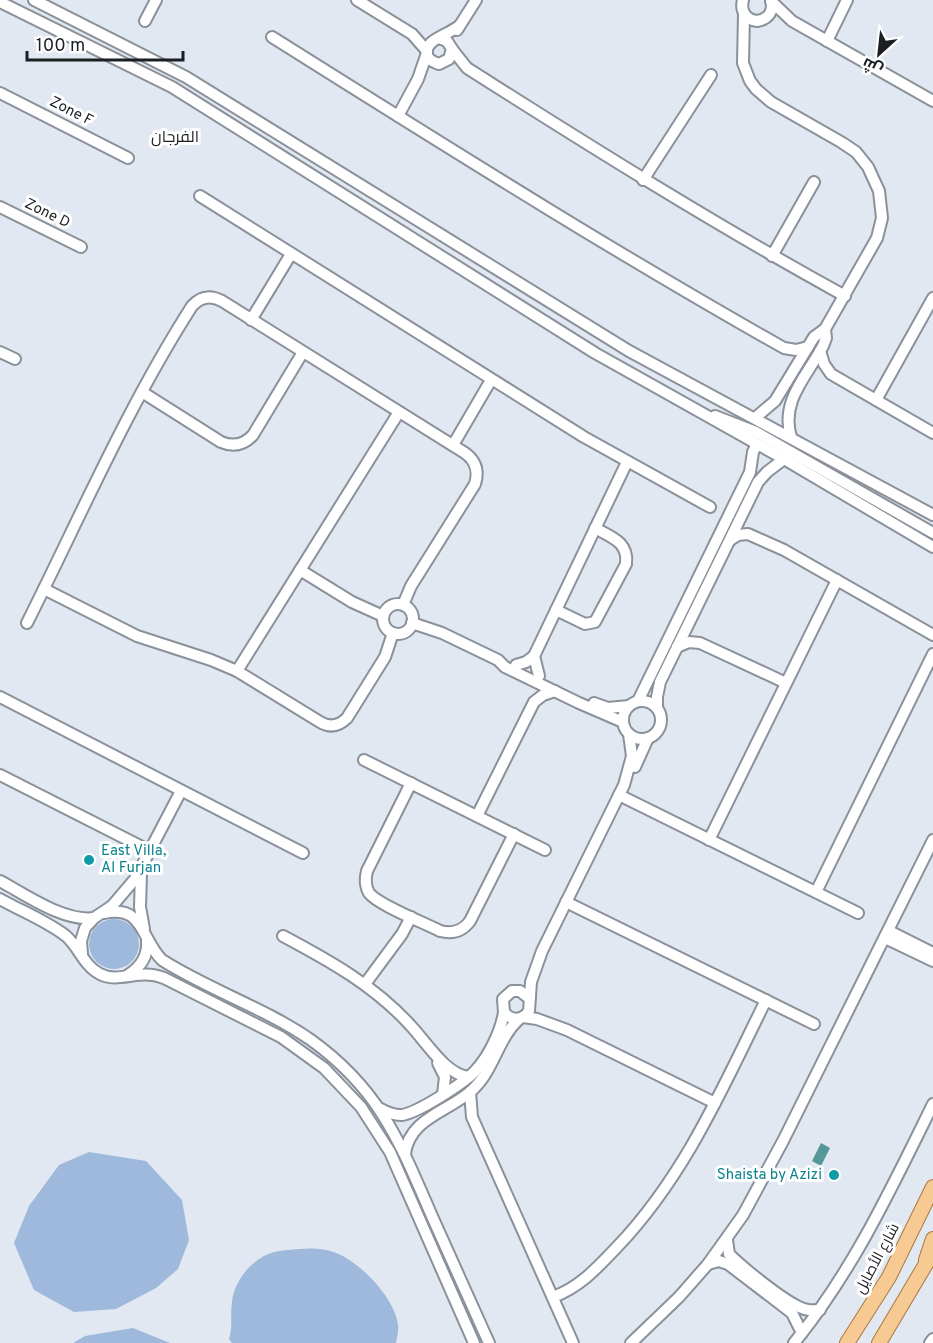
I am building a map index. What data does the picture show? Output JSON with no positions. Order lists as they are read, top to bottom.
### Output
{
  "streets": {
    "main road": ["شارع الأصايل"],
    "street": ["Zone F", "Zone D"]
  },
  "districts": ["الفرجان"],
  "places": ["East Villa, Al Furjan", "Shaista by Azizi"],
  "scale_bar": "100 m",
  "north": "bottom left"
}
